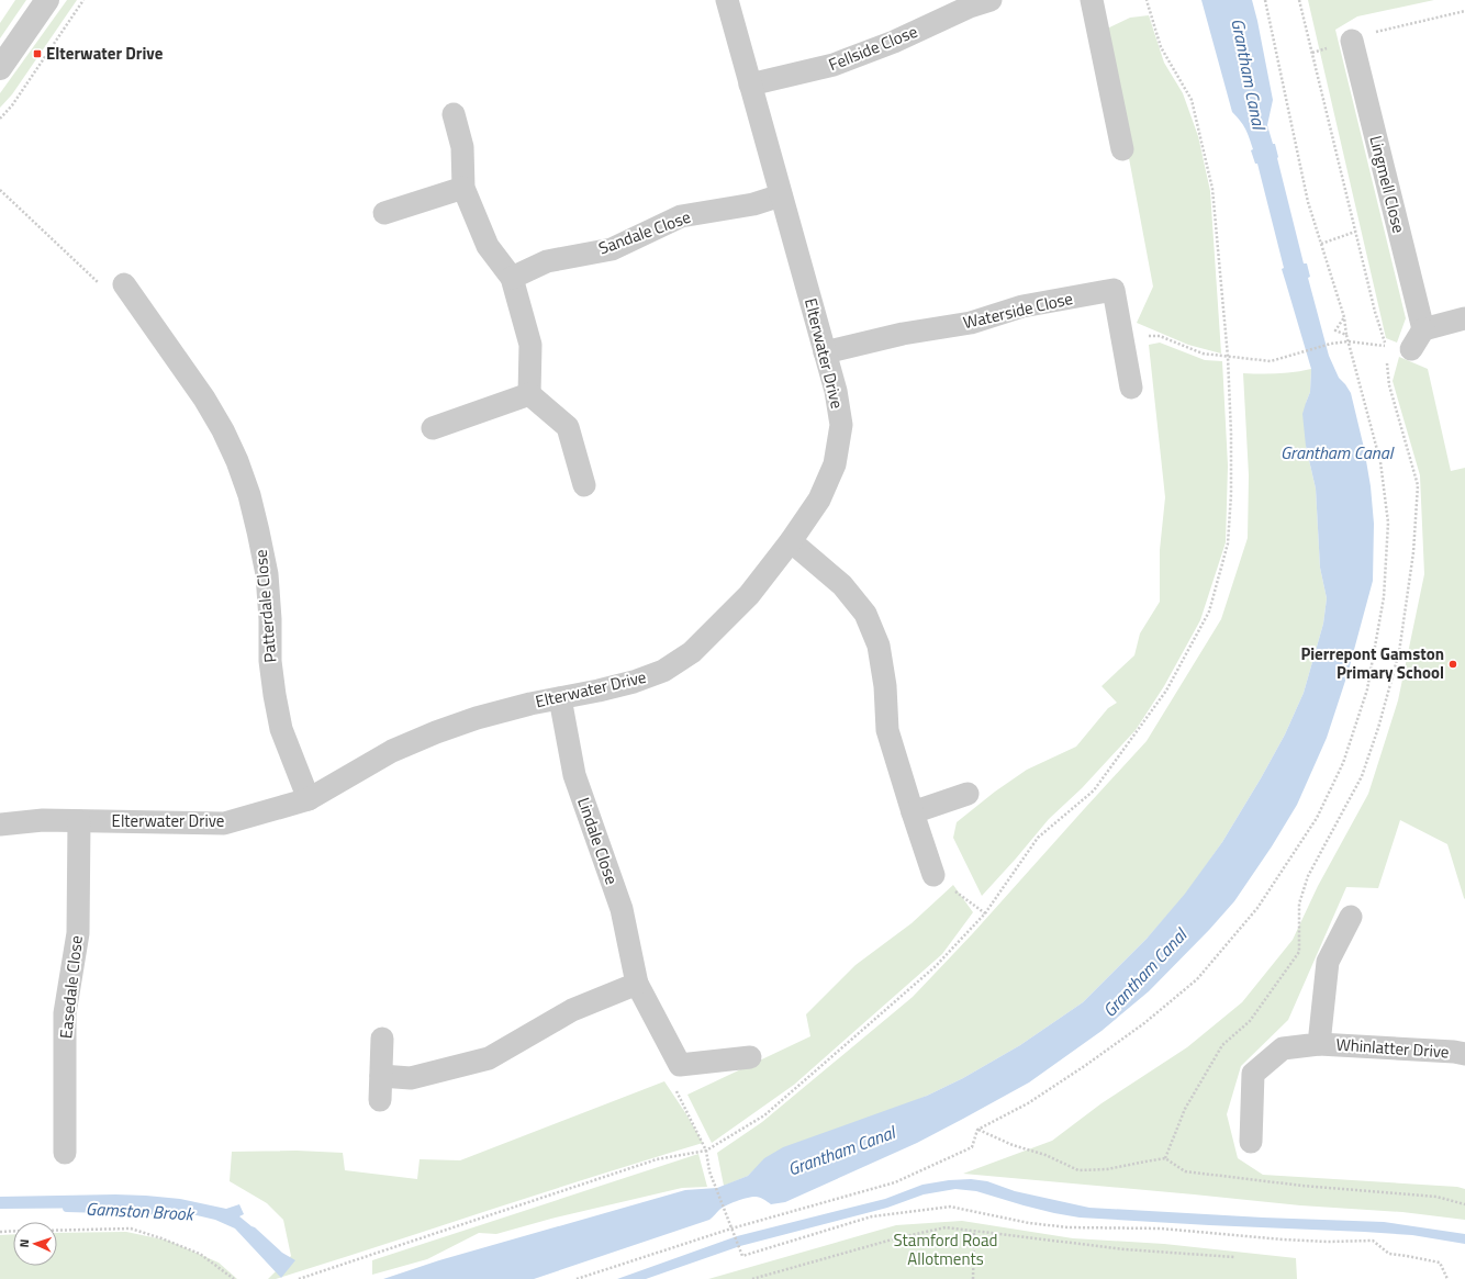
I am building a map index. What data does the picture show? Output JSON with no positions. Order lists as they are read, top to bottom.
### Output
{
  "streets": {
    "street": [
      "Fellside Close",
      "Lingmell Close",
      "Sandale Close",
      "Waterside Close",
      "Elterwater Drive",
      "Patterdale Close",
      "Lindale Close",
      "Easedale Close",
      "Whinlatter Drive"
    ]
  },
  "crossings": [
    ["Fellside Close", "Elterwater Drive"],
    ["Sandale Close", "Elterwater Drive"],
    ["Waterside Close", "Elterwater Drive"],
    ["Elterwater Drive", "Patterdale Close"],
    ["Elterwater Drive", "Lindale Close"],
    ["Elterwater Drive", "Easedale Close"]
  ],
  "water": ["Grantham Canal", "Gamston Brook"],
  "parks": ["Stamford Road Allotments"],
  "places": {
    "transit": ["Elterwater Drive"],
    "other": ["Pierrepont Gamston Primary School"]
  },
  "north": "left"
}
